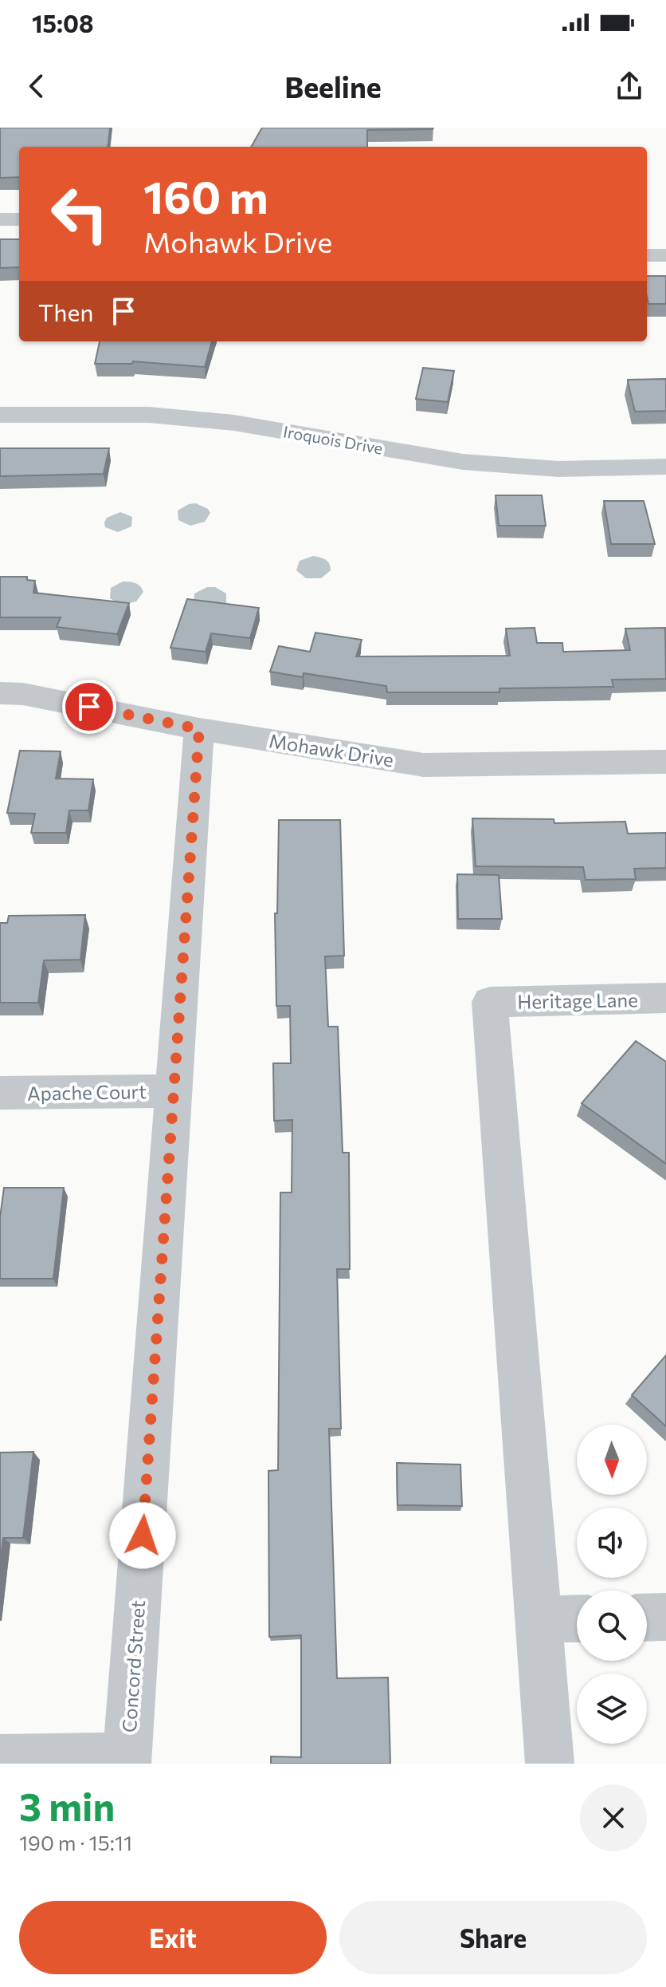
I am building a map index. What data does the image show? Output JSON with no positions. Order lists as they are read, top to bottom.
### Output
{
  "streets": {
    "street": [
      "Iroquois Drive",
      "Mohawk Drive",
      "Heritage Lane",
      "Apache Court",
      "Concord Street"
    ]
  },
  "crossings": [
    ["Mohawk Drive", "Concord Street"],
    ["Apache Court", "Concord Street"]
  ],
  "north": "bottom",
  "page": {
    "status": "15:08",
    "header": "Beeline",
    "turn": ["160 m", "Mohawk Drive"],
    "then": "Then",
    "heading": ["3 min", "190 m · 15:11"],
    "buttons": ["Exit", "Share"]
  }
}
